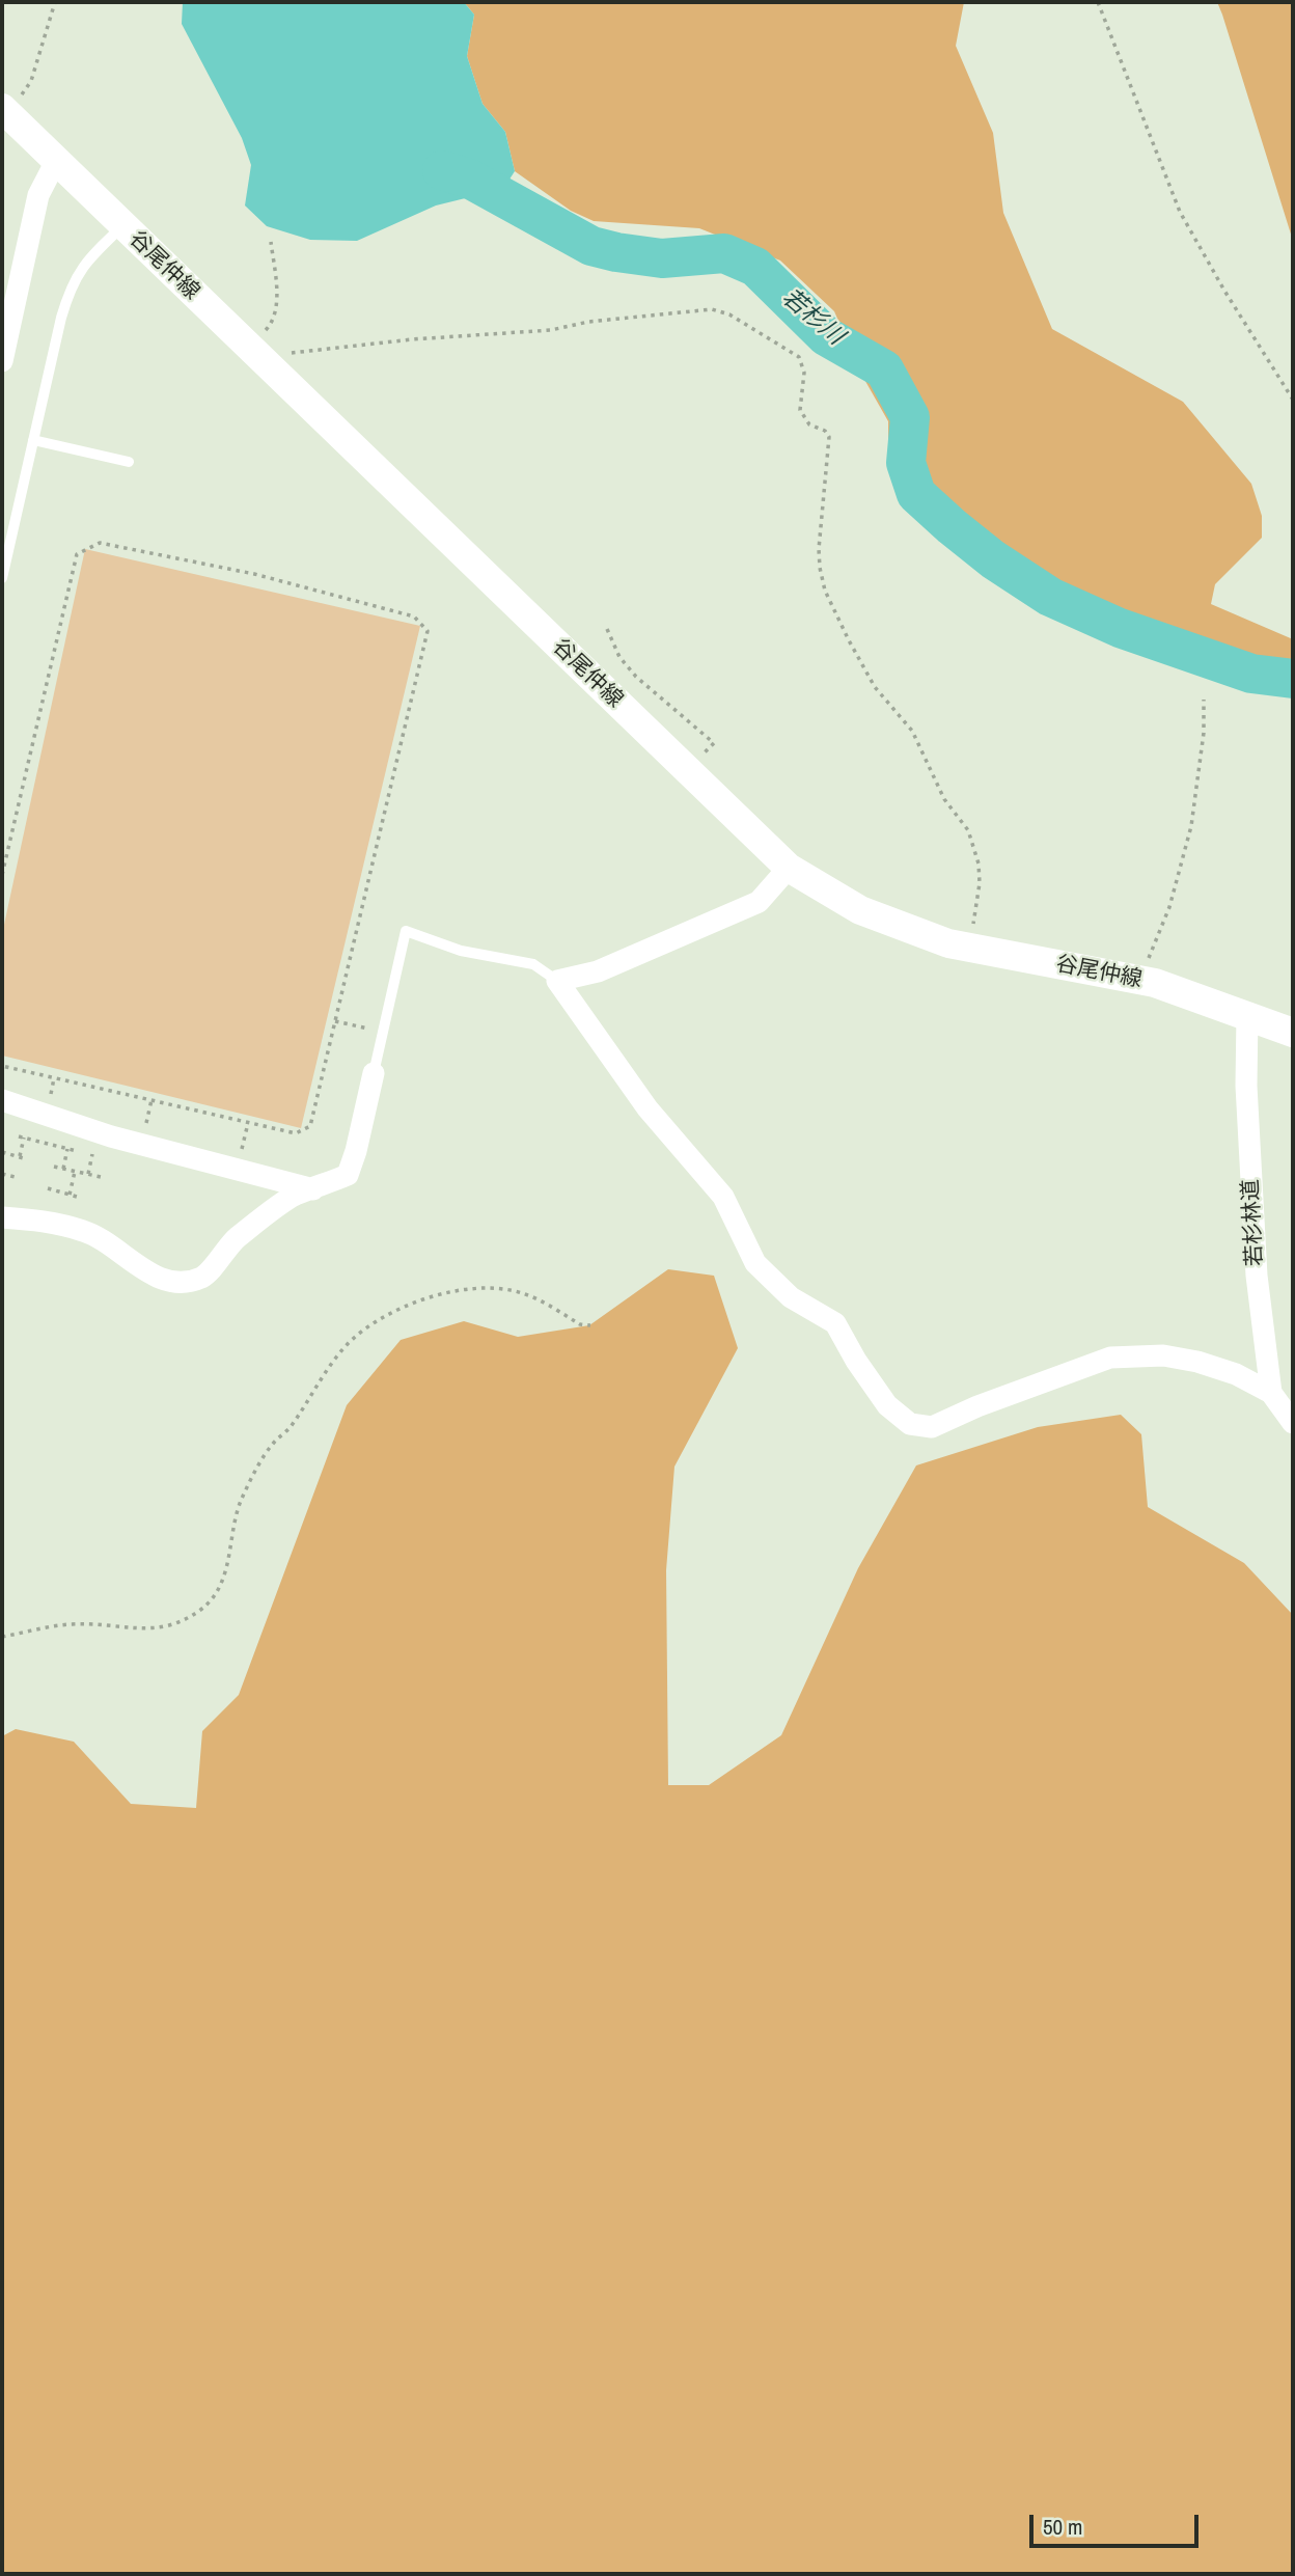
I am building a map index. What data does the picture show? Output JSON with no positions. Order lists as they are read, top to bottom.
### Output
{
  "streets": {
    "main road": ["谷尾仲線"],
    "street": ["若杉林道"]
  },
  "crossings": [
    ["谷尾仲線", "若杉林道"]
  ],
  "water": ["若杉川"],
  "scale_bar": "50 m"
}
